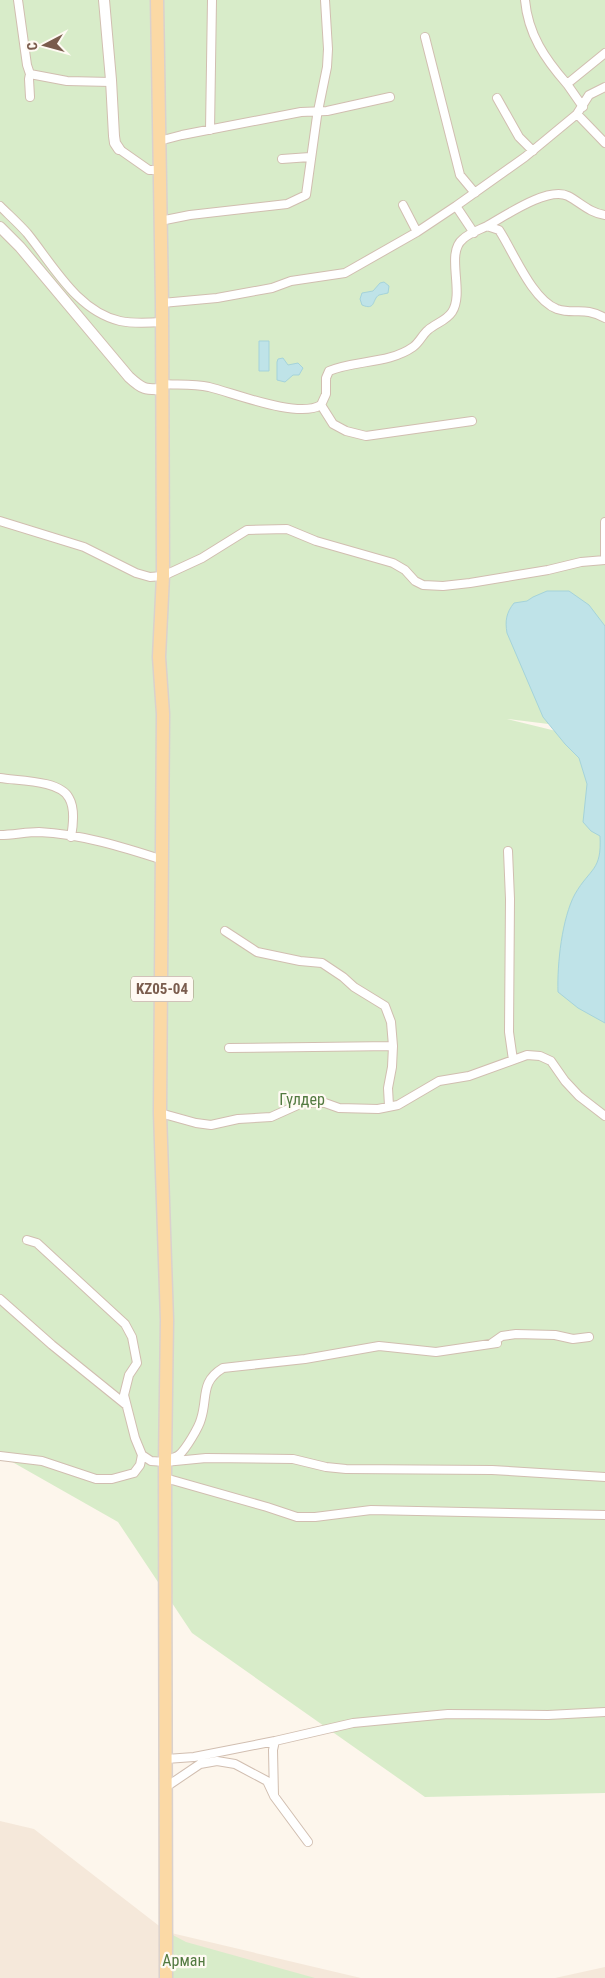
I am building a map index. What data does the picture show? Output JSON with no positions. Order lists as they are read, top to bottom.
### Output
{
  "streets": {
    "main road": ["KZ05-04"]
  },
  "parks": ["Гүлдер", "Арман"],
  "north": "left"
}
